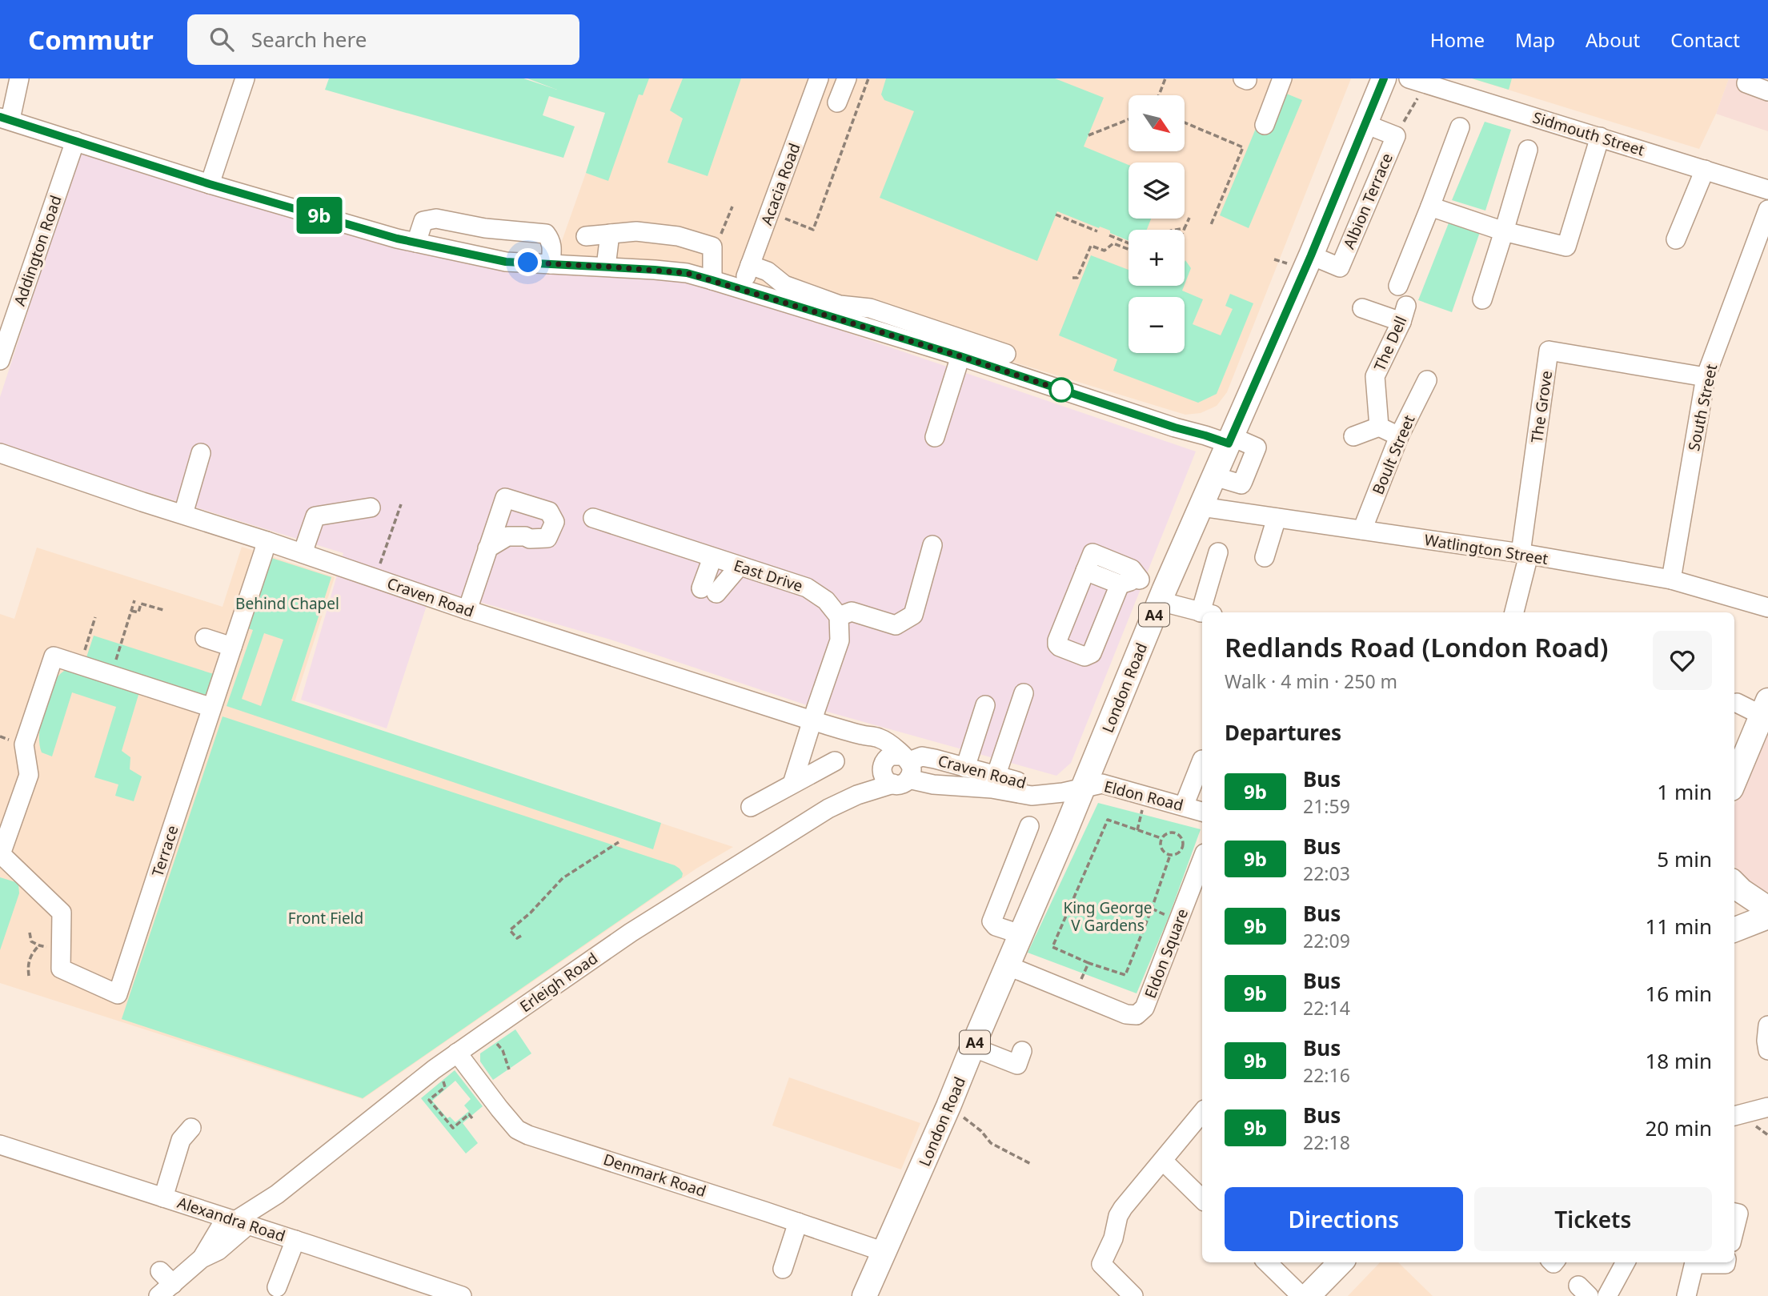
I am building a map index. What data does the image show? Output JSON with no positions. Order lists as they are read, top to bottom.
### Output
{
  "streets": {
    "main road": ["A4", "London Road"],
    "street": [
      "Sidmouth Street",
      "Acacia Road",
      "Albion Terrace",
      "Addington Road",
      "The Dell",
      "The Grove",
      "South Street",
      "Boult Street",
      "Watlington Street",
      "East Drive",
      "Craven Road",
      "Eldon Road",
      "Terrace",
      "Eldon Square",
      "Erleigh Road",
      "Denmark Road",
      "Alexandra Road"
    ]
  },
  "crossings": [
    ["Albion Terrace", "London Road"],
    ["The Grove", "South Street"],
    ["The Grove", "Watlington Street"],
    ["South Street", "Watlington Street"],
    ["Boult Street", "Watlington Street"],
    ["Watlington Street", "London Road"],
    ["Craven Road", "London Road"],
    ["Craven Road", "Eldon Road"],
    ["Craven Road", "Terrace"],
    ["Craven Road", "Erleigh Road"],
    ["London Road", "Eldon Road"],
    ["London Road", "Eldon Square"],
    ["London Road", "Denmark Road"],
    ["Erleigh Road", "Denmark Road"],
    ["Erleigh Road", "Alexandra Road"]
  ],
  "parks": ["Behind Chapel", "King George V Gardens", "Front Field"],
  "lines": ["bus line 9b"],
  "north": "bottom right",
  "page": {
    "header": "Commutr",
    "search": "Search here",
    "nav": [
      "Home",
      "Map",
      "About",
      "Contact"
    ],
    "on_map": "9b",
    "map_buttons": ["+", "−"],
    "heading": [
      ["Redlands Road (London Road)", "Walk · 4 min · 250 m"],
      "Departures"
    ],
    "list": [
      {
        "mark": "9b",
        "name": "Bus",
        "note": "21:59",
        "value": "1 min"
      },
      {
        "mark": "9b",
        "name": "Bus",
        "note": "22:03",
        "value": "5 min"
      },
      {
        "mark": "9b",
        "name": "Bus",
        "note": "22:09",
        "value": "11 min"
      },
      {
        "mark": "9b",
        "name": "Bus",
        "note": "22:14",
        "value": "16 min"
      },
      {
        "mark": "9b",
        "name": "Bus",
        "note": "22:16",
        "value": "18 min"
      },
      {
        "mark": "9b",
        "name": "Bus",
        "note": "22:18",
        "value": "20 min"
      }
    ],
    "buttons": ["Directions", "Tickets"]
  }
}
